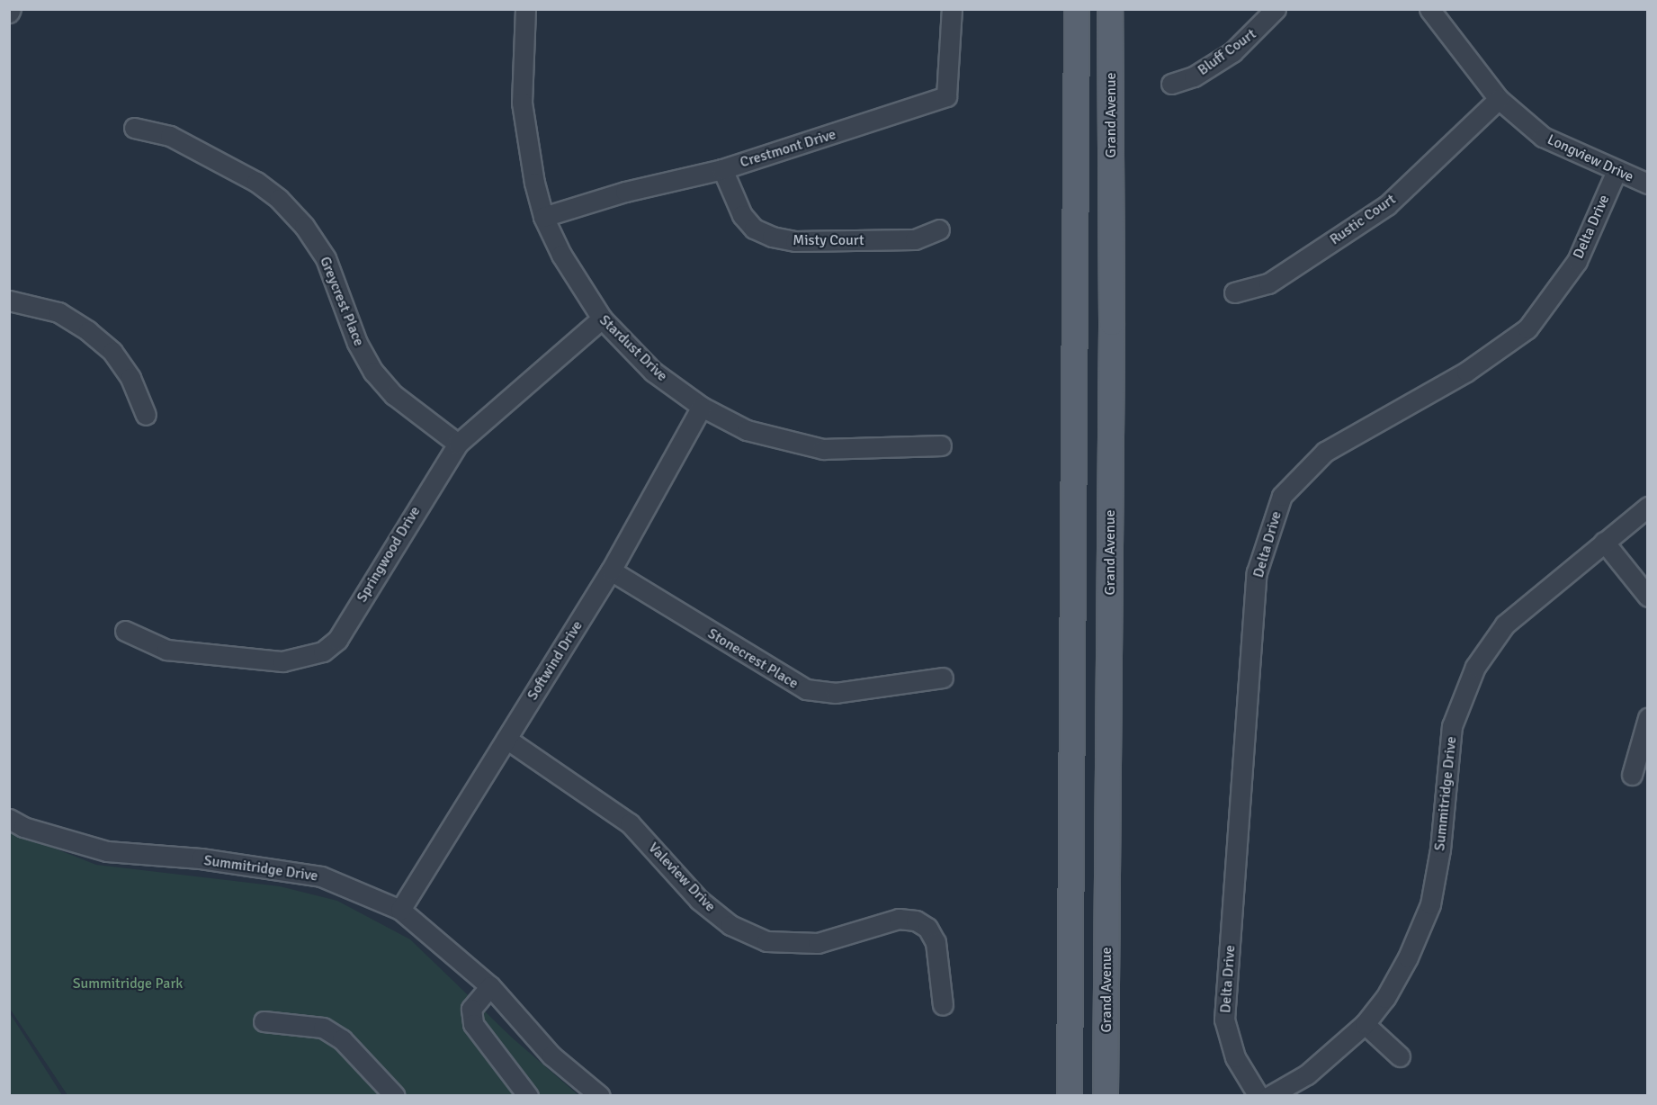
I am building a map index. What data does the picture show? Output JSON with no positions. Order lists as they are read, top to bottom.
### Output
{
  "streets": {
    "main road": ["Grand Avenue"],
    "street": [
      "Bluff Court",
      "Crestmont Drive",
      "Longview Drive",
      "Rustic Court",
      "Delta Drive",
      "Misty Court",
      "Greycrest Place",
      "Stardust Drive",
      "Springwood Drive",
      "Stonecrest Place",
      "Softwind Drive",
      "Summitridge Drive",
      "Valeview Drive"
    ]
  },
  "crossings": [
    ["Crestmont Drive", "Misty Court"],
    ["Crestmont Drive", "Stardust Drive"],
    ["Longview Drive", "Rustic Court"],
    ["Longview Drive", "Delta Drive"],
    ["Greycrest Place", "Springwood Drive"],
    ["Stardust Drive", "Springwood Drive"],
    ["Stardust Drive", "Softwind Drive"],
    ["Stonecrest Place", "Softwind Drive"],
    ["Softwind Drive", "Summitridge Drive"],
    ["Softwind Drive", "Valeview Drive"]
  ],
  "parks": ["Summitridge Park"]
}
